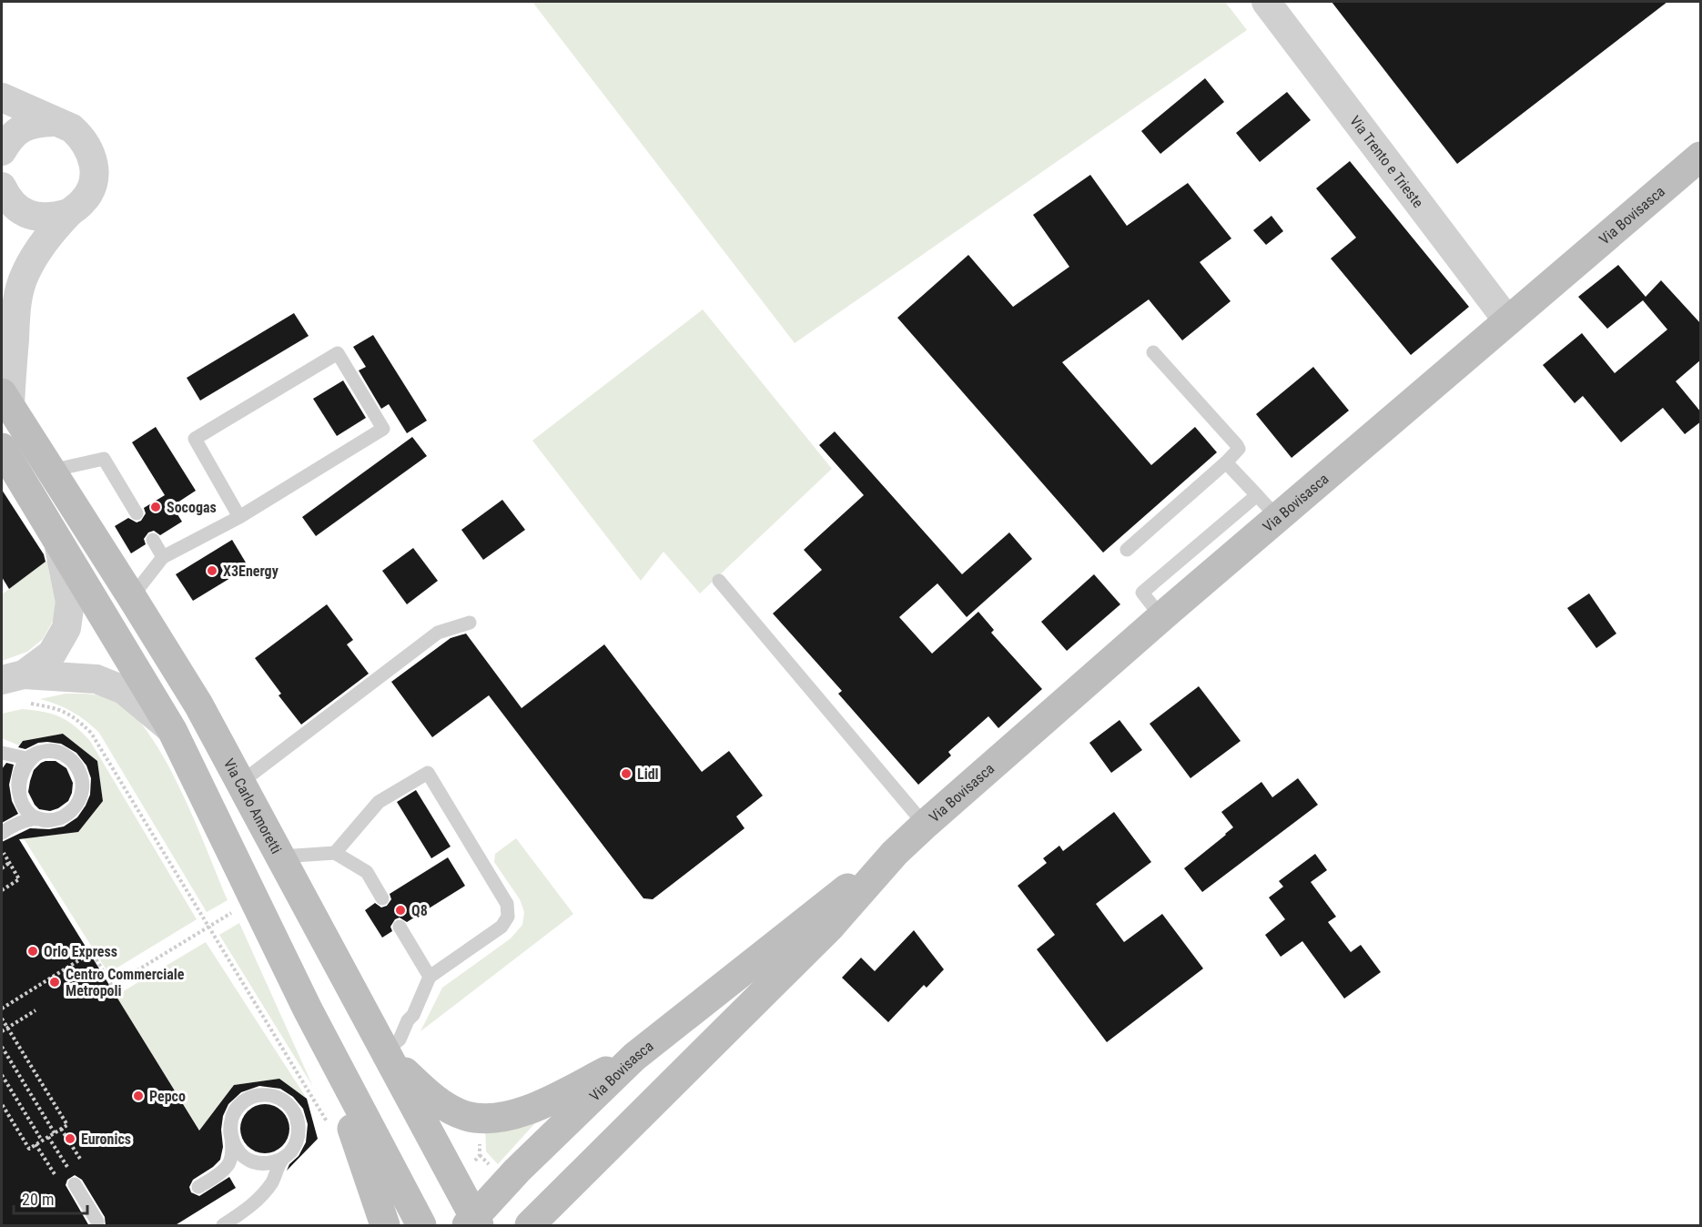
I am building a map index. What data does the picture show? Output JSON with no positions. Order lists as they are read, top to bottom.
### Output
{
  "streets": {
    "street": ["Via Trento e Trieste", "Via Bovisasca", "Via Carlo Amoretti"]
  },
  "crossings": [
    ["Via Trento e Trieste", "Via Bovisasca"],
    ["Via Bovisasca", "Via Carlo Amoretti"]
  ],
  "places": [
    "Socogas",
    "X3Energy",
    "Lidl",
    "Q8",
    "Orlo Express",
    "Centro Commerciale Metropoli",
    "Pepco",
    "Euronics"
  ],
  "scale_bar": "20 m"
}
